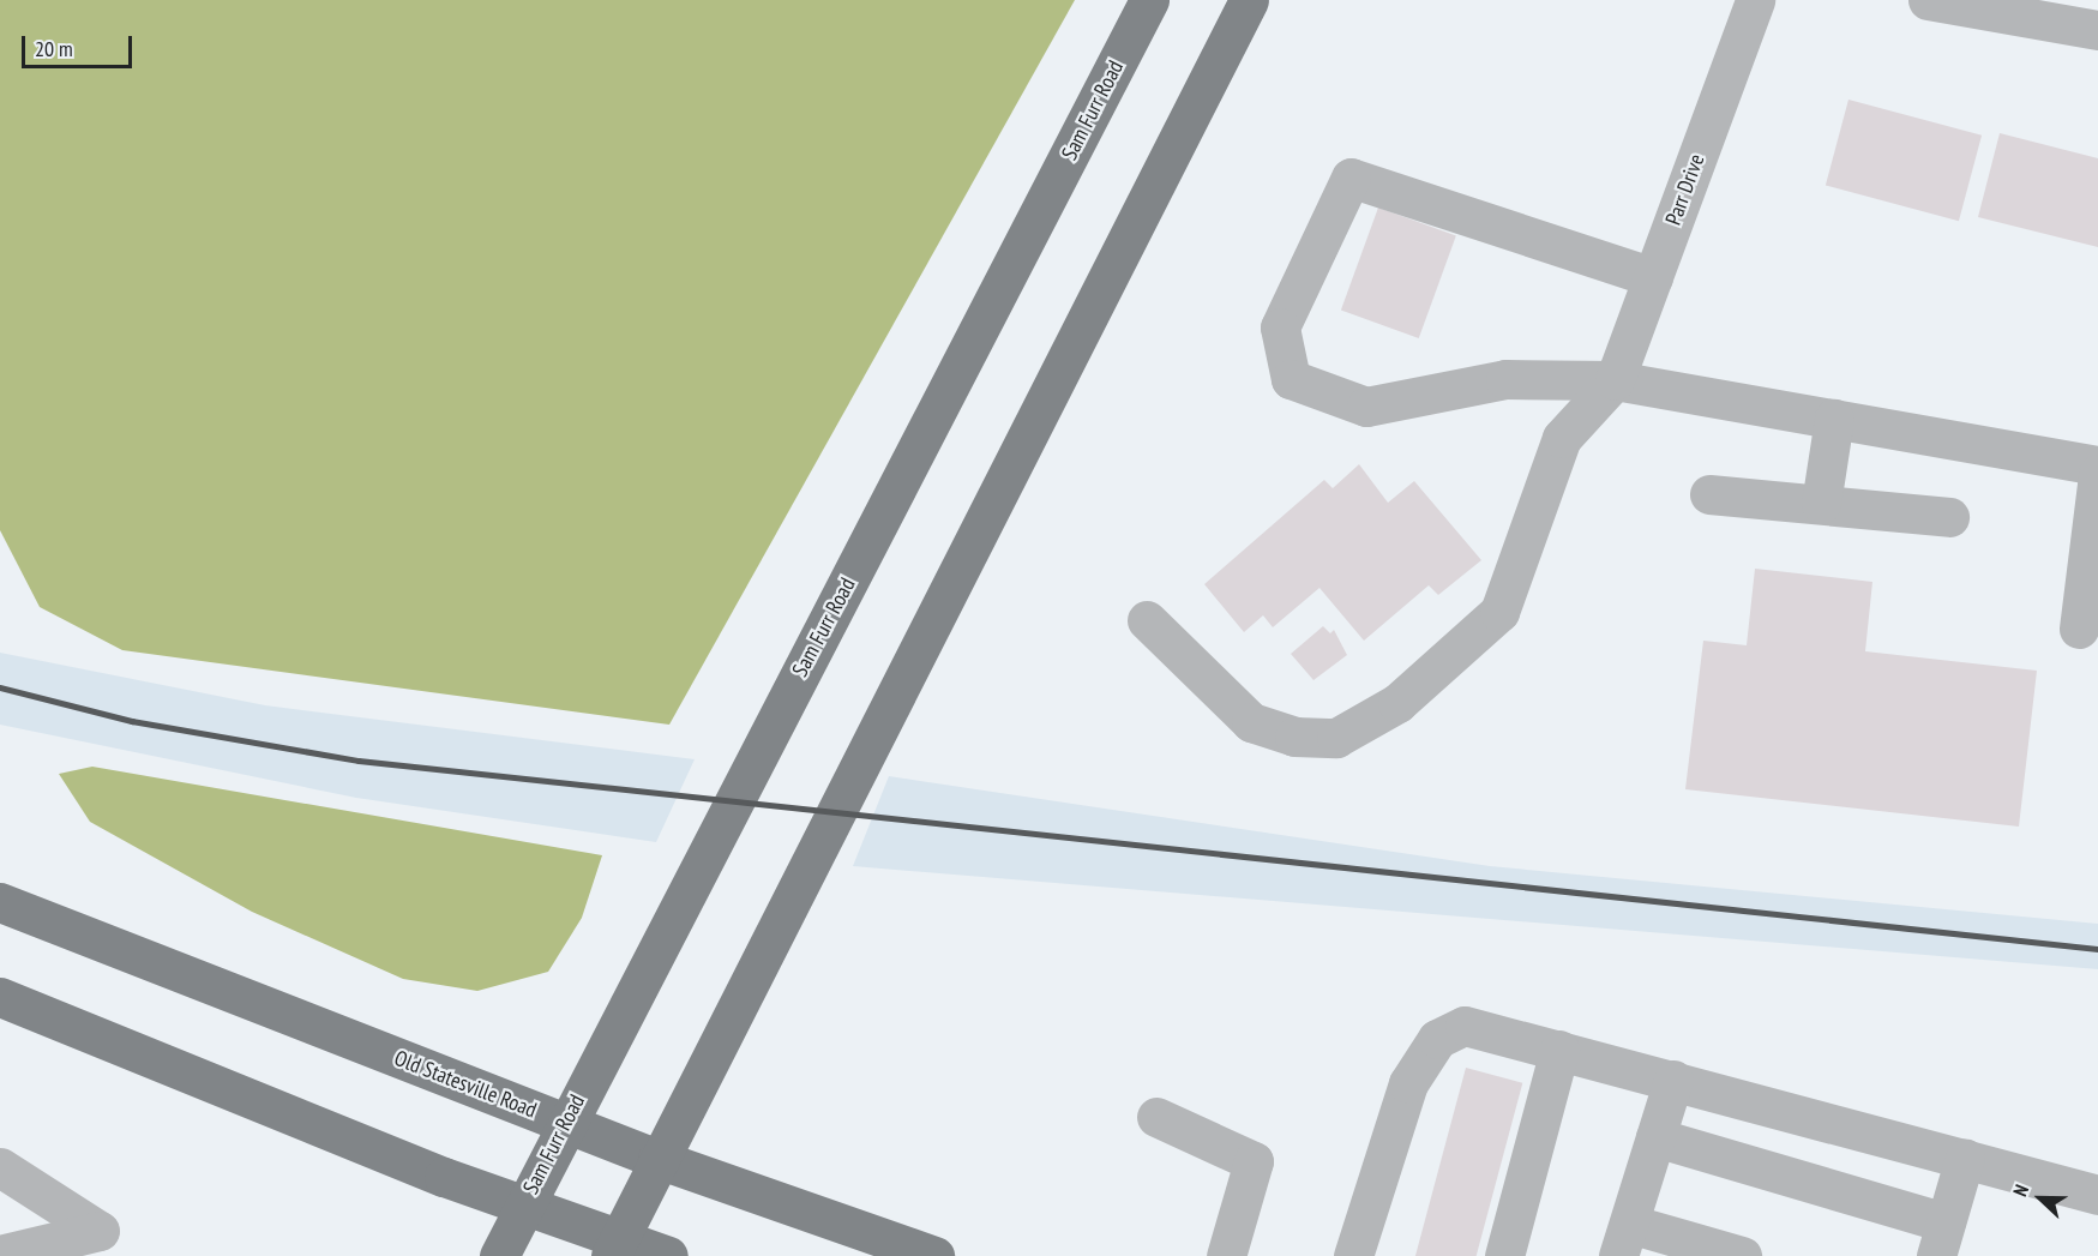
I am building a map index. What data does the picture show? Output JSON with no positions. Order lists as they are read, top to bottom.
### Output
{
  "streets": {
    "main road": ["Sam Furr Road", "Old Statesville Road"],
    "street": ["Parr Drive"]
  },
  "crossings": [
    ["Sam Furr Road", "Old Statesville Road"]
  ],
  "scale_bar": "20 m",
  "north": "left"
}
